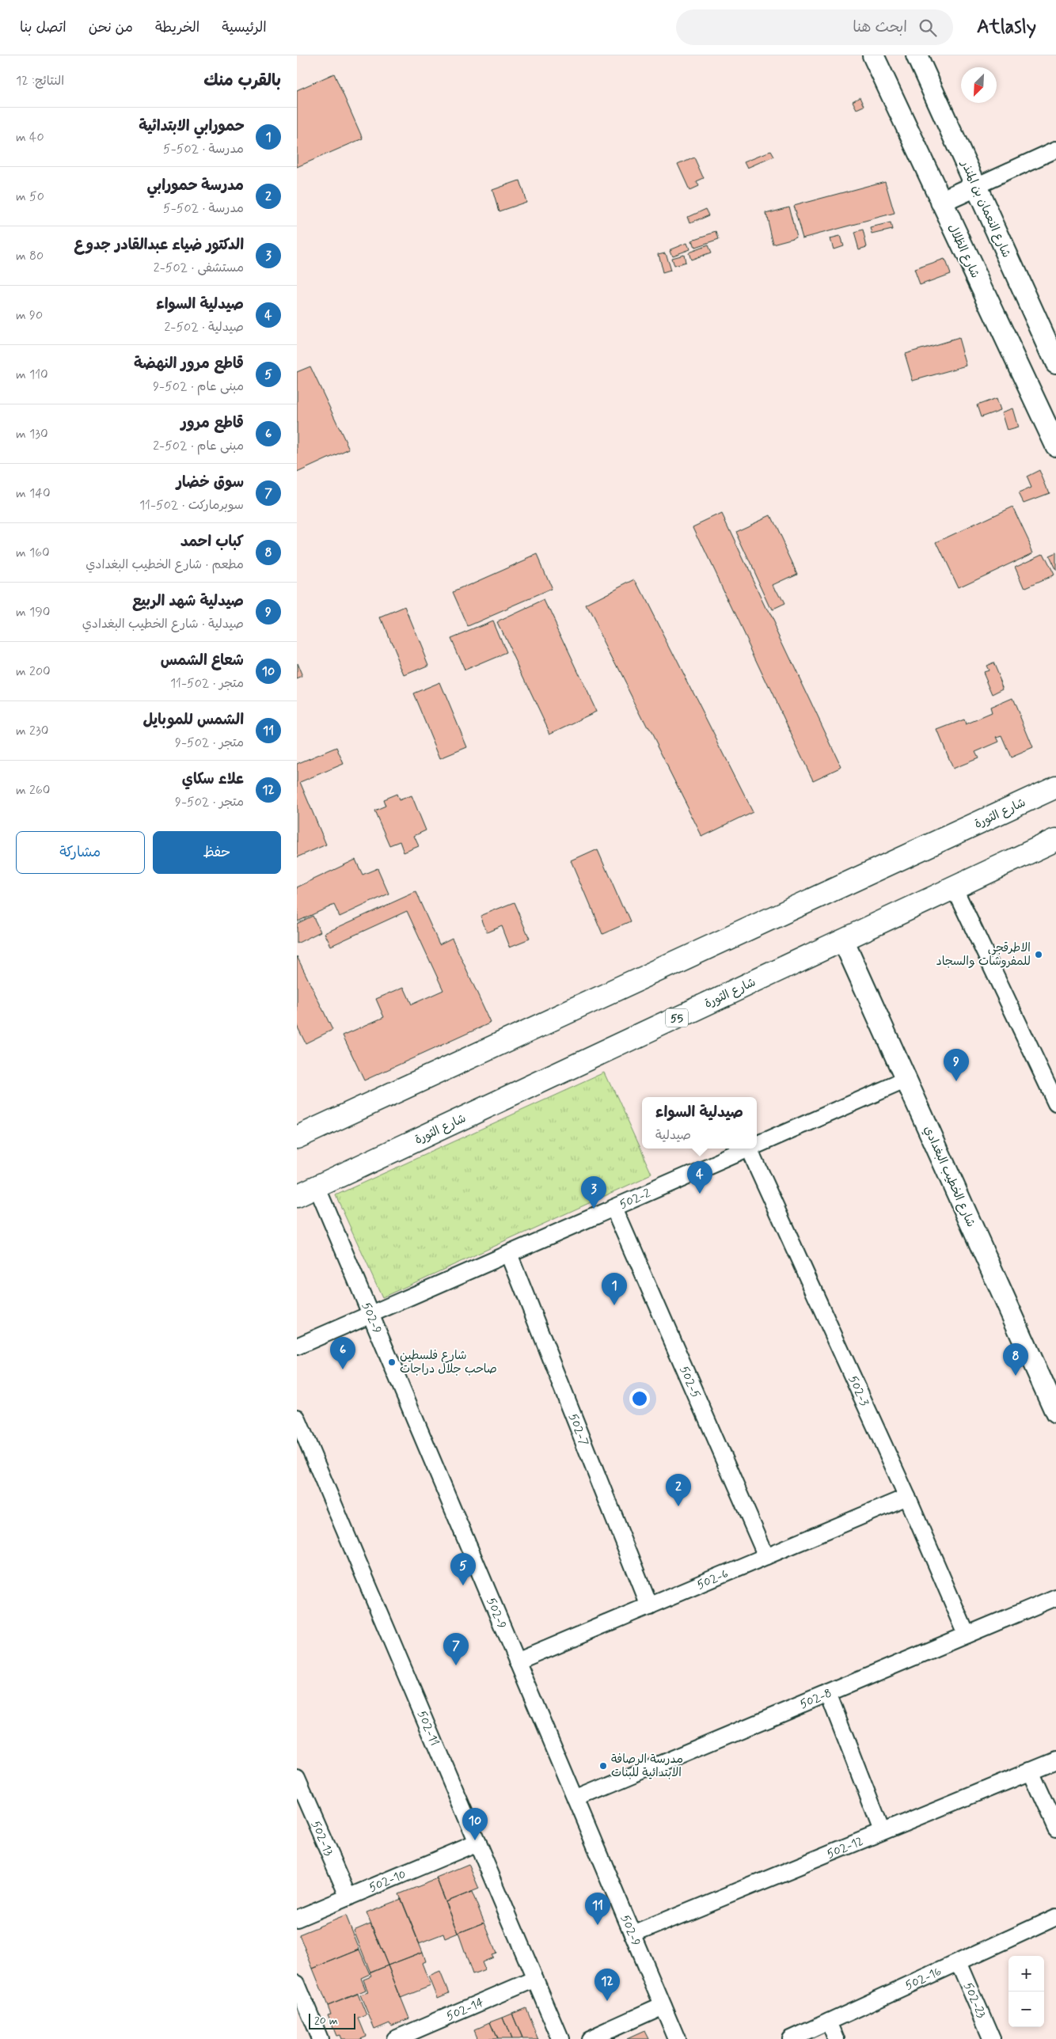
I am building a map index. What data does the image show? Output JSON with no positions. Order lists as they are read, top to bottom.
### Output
{
  "streets": {
    "main road": ["شارع الثورة", "55"],
    "street": [
      "شارع النعمان بن المنذر",
      "شارع الظلال",
      "شارع الخطيب البغدادي",
      "502-2",
      "502-9",
      "502-5",
      "502-3",
      "502-7",
      "502-6",
      "502-8",
      "502-11",
      "502-13",
      "502-12",
      "502-10",
      "502-16",
      "502-23",
      "502-14"
    ]
  },
  "crossings": [
    ["شارع الثورة", "شارع الخطيب البغدادي"],
    ["شارع الثورة", "502-9"],
    ["شارع الخطيب البغدادي", "502-2"],
    ["502-2", "502-9"],
    ["502-2", "502-5"],
    ["502-2", "502-3"],
    ["502-2", "502-7"],
    ["502-9", "502-6"],
    ["502-9", "502-8"],
    ["502-9", "502-12"],
    ["502-5", "502-6"],
    ["502-3", "502-6"],
    ["502-3", "502-8"],
    ["502-7", "502-6"],
    ["502-11", "502-10"],
    ["502-11", "502-14"],
    ["502-13", "502-10"],
    ["502-16", "502-23"]
  ],
  "places": ["الاطرقجي للمفروشات والسجاد", "شارع فلسطين صاحب جلال دراجات", "مدرسة الرصافة الابتدائية للبنات"],
  "scale_bar": "20 m",
  "north": "bottom left",
  "page": {
    "header": "Atlasly",
    "search": "ابحث هنا",
    "nav": [
      "الرئيسية",
      "الخريطة",
      "من نحن",
      "اتصل بنا"
    ],
    "heading": ["بالقرب منك", "النتائج: 12"],
    "list": [
      {
        "mark": "1",
        "name": "حمورابي الابتدائية",
        "note": "مدرسة · 502-5",
        "value": "40 m"
      },
      {
        "mark": "2",
        "name": "مدرسة حمورابي",
        "note": "مدرسة · 502-5",
        "value": "50 m"
      },
      {
        "mark": "3",
        "name": "الدكتور ضياء عبدالقادر جدوع",
        "note": "مستشفى · 502-2",
        "value": "80 m"
      },
      {
        "mark": "4",
        "name": "صيدلية السواء",
        "note": "صيدلية · 502-2",
        "value": "90 m"
      },
      {
        "mark": "5",
        "name": "قاطع مرور النهضة",
        "note": "مبنى عام · 502-9",
        "value": "110 m"
      },
      {
        "mark": "6",
        "name": "قاطع مرور",
        "note": "مبنى عام · 502-2",
        "value": "130 m"
      },
      {
        "mark": "7",
        "name": "سوق خضار",
        "note": "سوبرماركت · 502-11",
        "value": "140 m"
      },
      {
        "mark": "8",
        "name": "كباب احمد",
        "note": "مطعم · شارع الخطيب البغدادي",
        "value": "160 m"
      },
      {
        "mark": "9",
        "name": "صيدلية شهد الربيع",
        "note": "صيدلية · شارع الخطيب البغدادي",
        "value": "190 m"
      },
      {
        "mark": "10",
        "name": "شعاع الشمس",
        "note": "متجر · 502-11",
        "value": "200 m"
      },
      {
        "mark": "11",
        "name": "الشمس للموبايل",
        "note": "متجر · 502-9",
        "value": "230 m"
      },
      {
        "mark": "12",
        "name": "علاء سكاي",
        "note": "متجر · 502-9",
        "value": "260 m"
      }
    ],
    "buttons": ["حفظ", "مشاركة"],
    "pins": [
      "9",
      "4",
      "3",
      "1",
      "6",
      "8",
      "2",
      "5",
      "7",
      "10",
      "11",
      "12"
    ],
    "popup": ["صيدلية السواء", "صيدلية"],
    "map_buttons": ["+", "−"],
    "scale": "20 m"
  }
}
